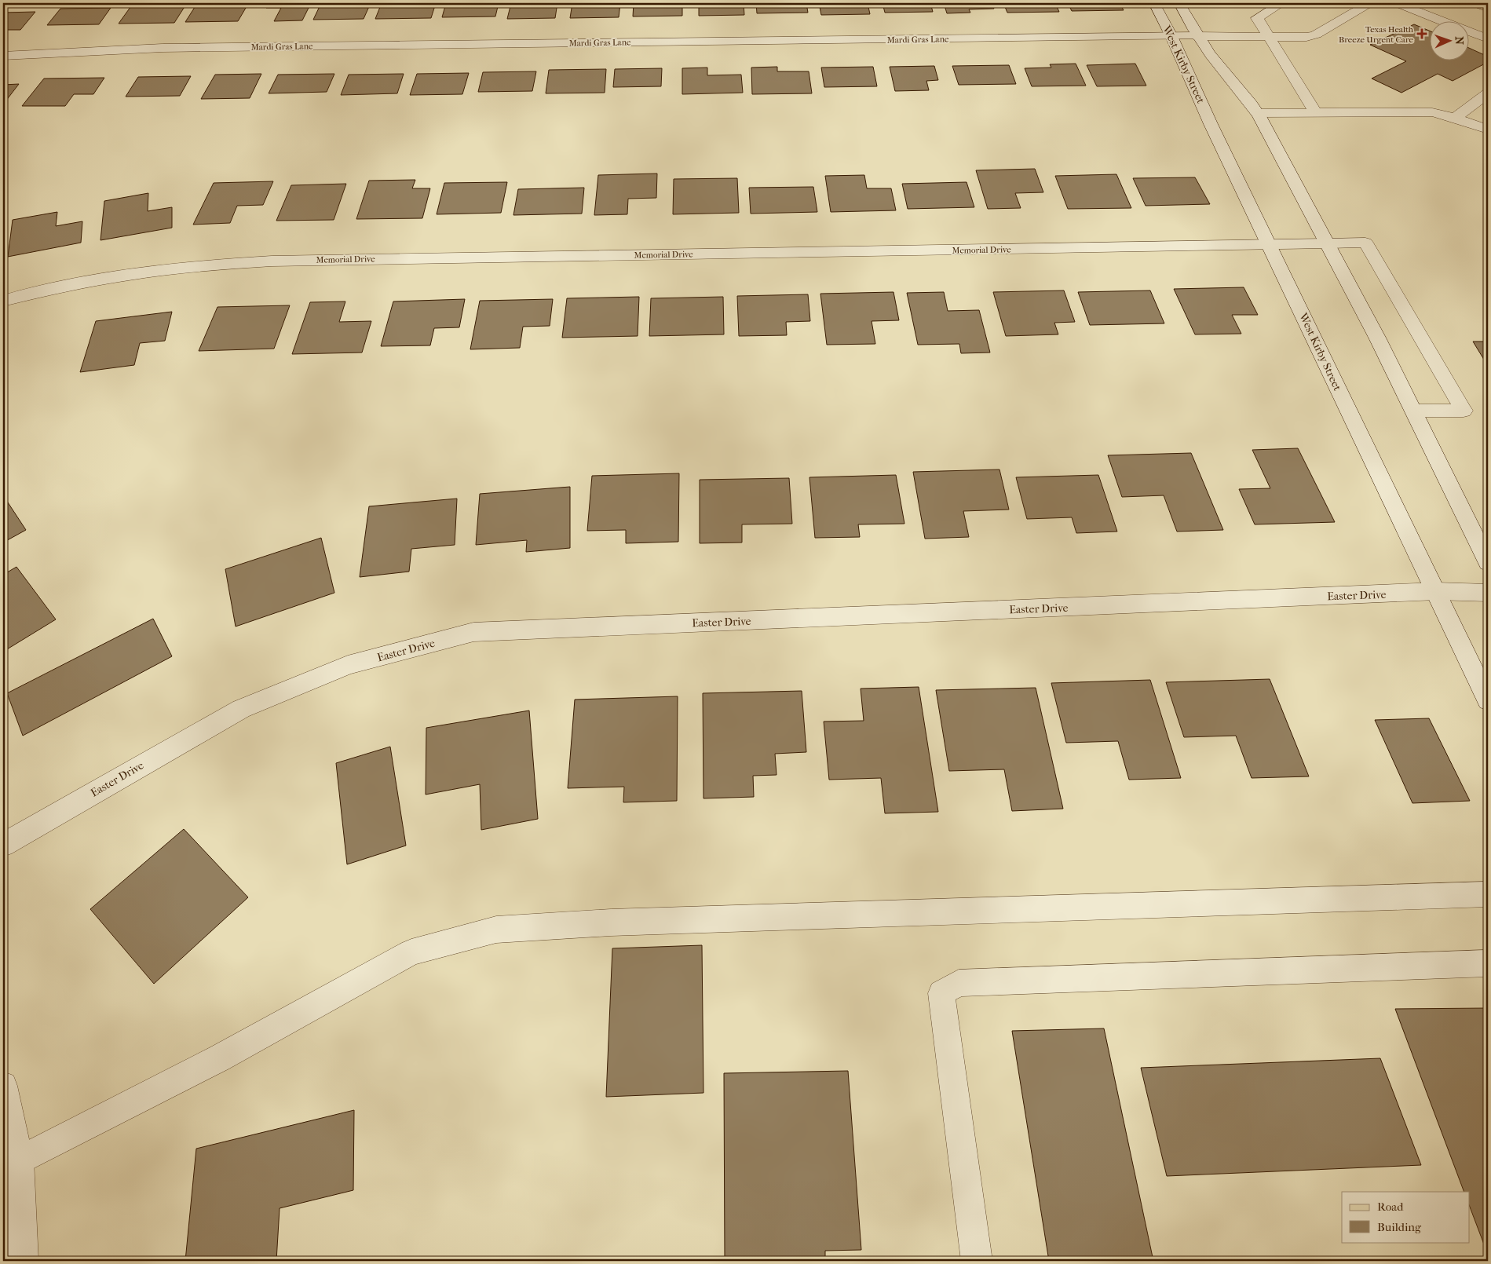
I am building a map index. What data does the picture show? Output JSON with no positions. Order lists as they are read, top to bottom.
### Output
{
  "streets": {
    "street": [
      "Mardi Gras Lane",
      "West Kirby Street",
      "Memorial Drive",
      "Easter Drive"
    ]
  },
  "crossings": [
    ["Mardi Gras Lane", "West Kirby Street"],
    ["West Kirby Street", "Memorial Drive"],
    ["West Kirby Street", "Easter Drive"]
  ],
  "places": {
    "health": ["Texas Health Breeze Urgent Care"]
  },
  "legend": ["Road", "Building"],
  "north": "right"
}
